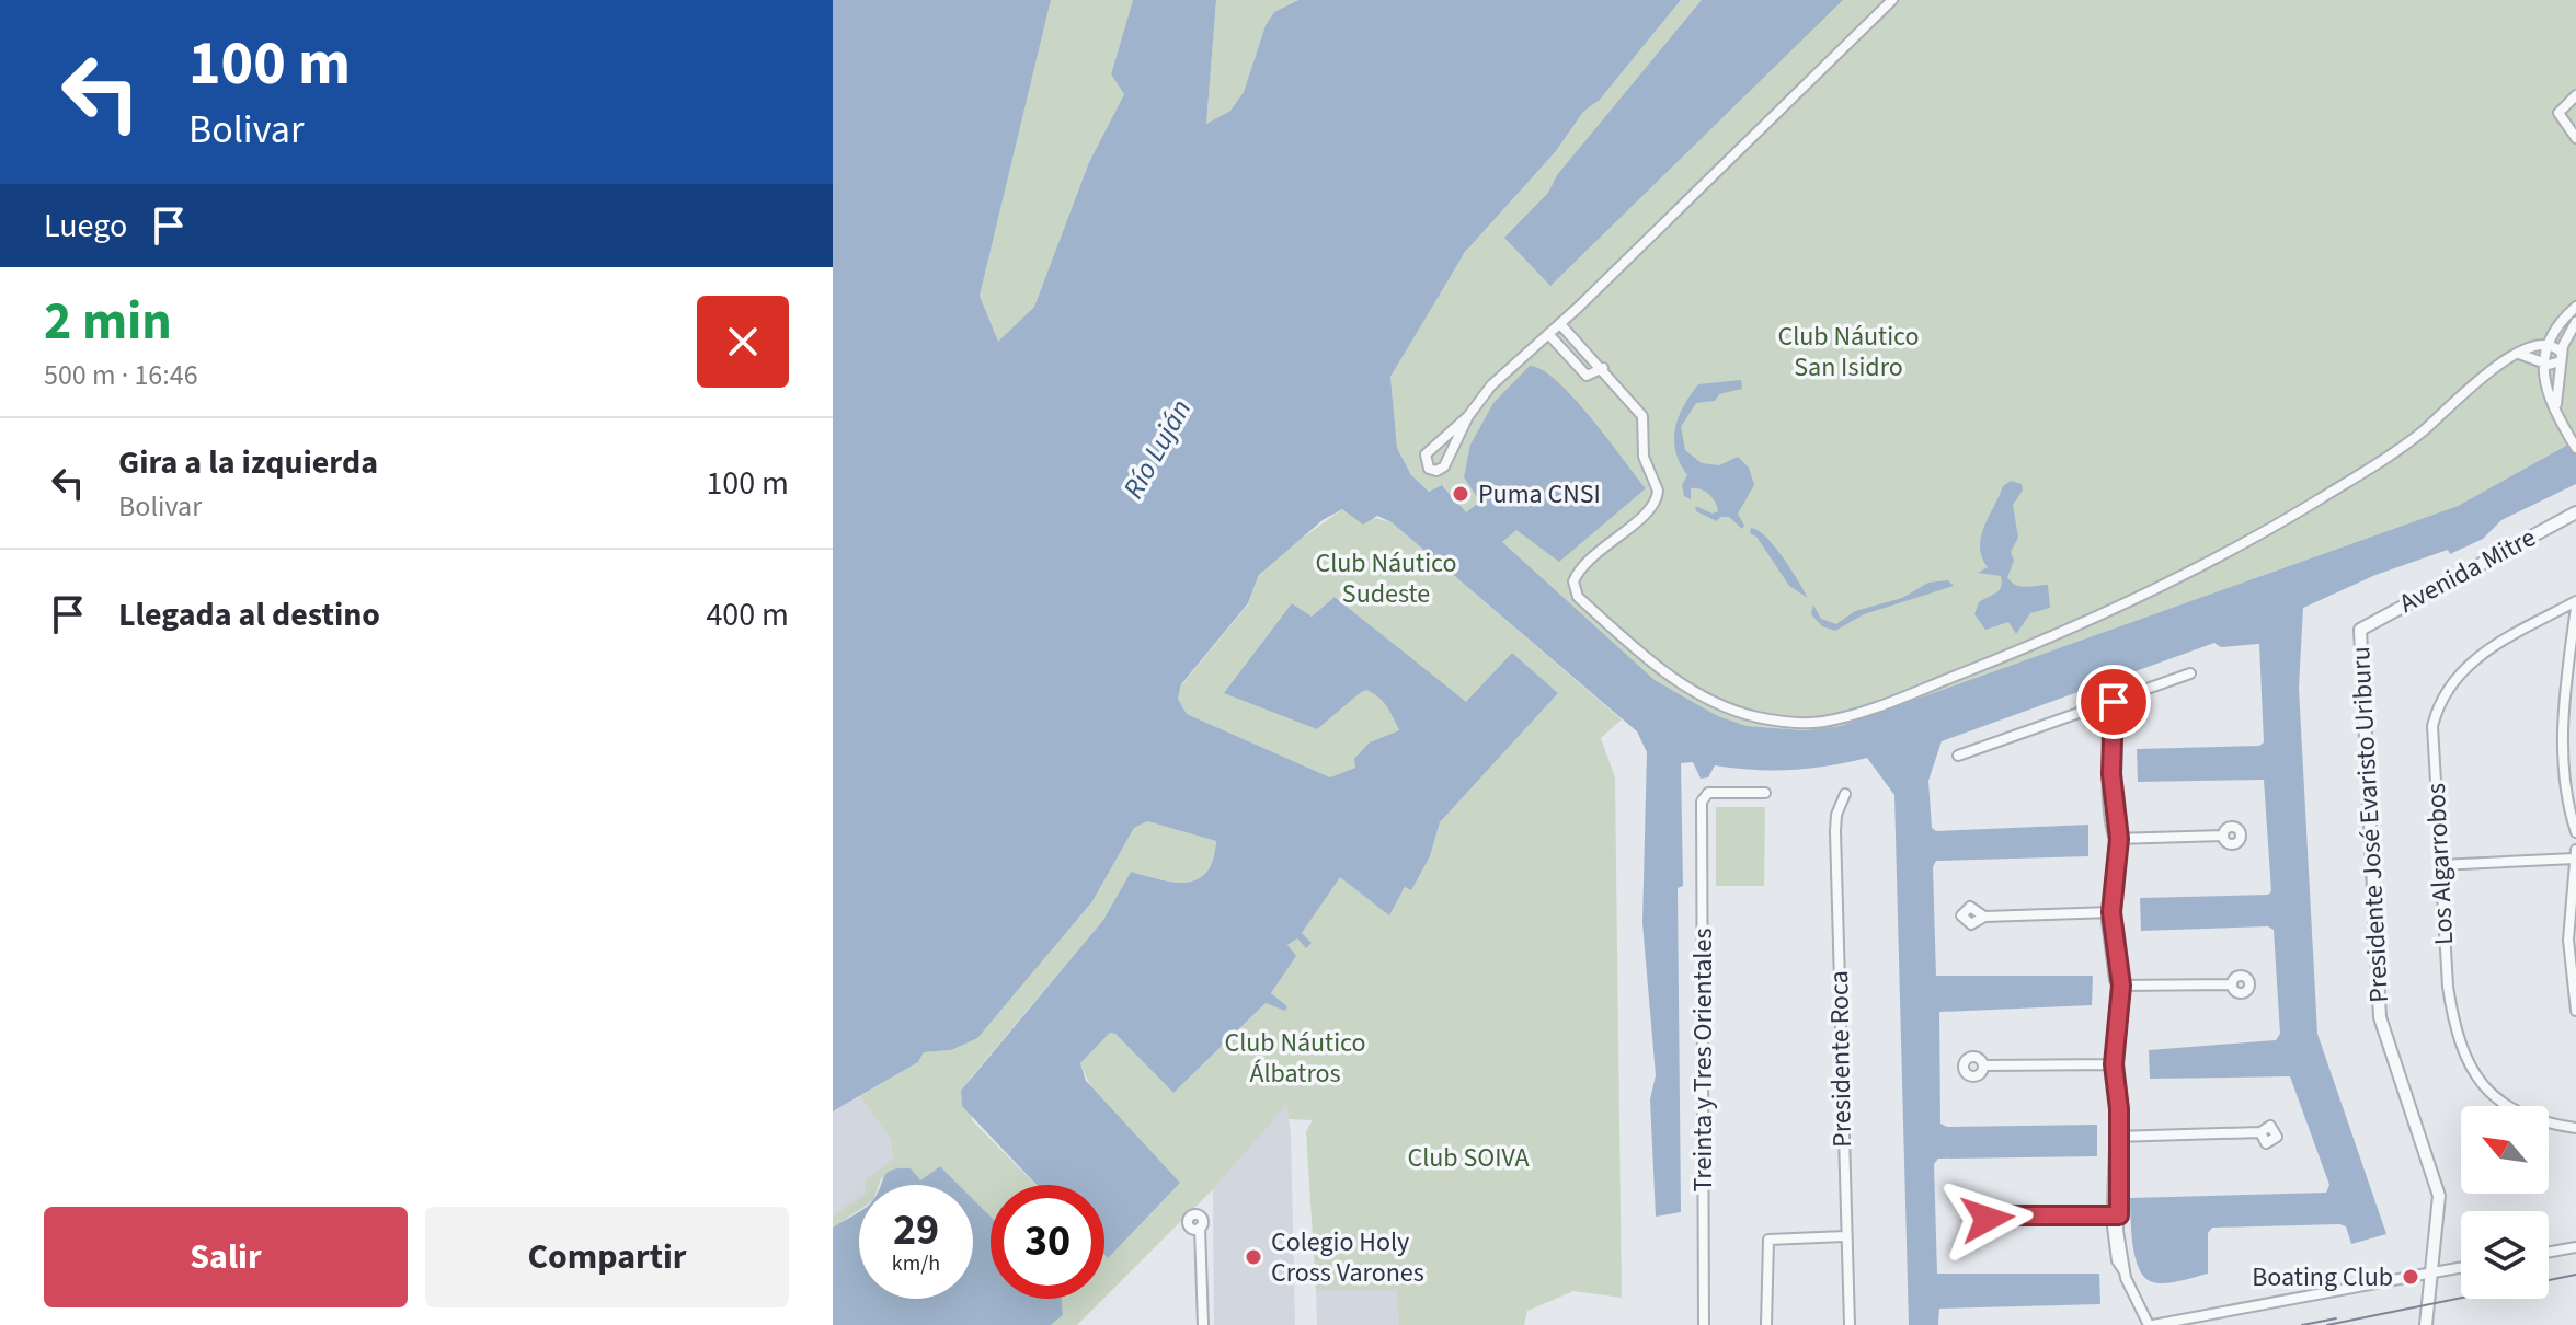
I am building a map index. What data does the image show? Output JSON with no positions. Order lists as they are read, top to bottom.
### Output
{
  "streets": {
    "street": [
      "Avenida Mitre",
      "Presidente José Evaristo Uriburu",
      "Los Algarrobos",
      "Presidente Roca",
      "Treinta y Tres Orientales"
    ]
  },
  "crossings": [
    ["Avenida Mitre", "Presidente José Evaristo Uriburu"]
  ],
  "water": ["Río Luján"],
  "parks": [
    "Club Náutico San Isidro",
    "Club Náutico Sudeste",
    "Club Náutico Álbatros",
    "Club SOIVA"
  ],
  "places": ["Puma CNSI", "Colegio Holy Cross Varones", "Boating Club"],
  "north": "top left",
  "page": {
    "turn": ["100 m", "Bolivar"],
    "then": "Luego",
    "heading": ["2 min", "500 m · 16:46"],
    "list": [
      {
        "name": "Gira a la izquierda",
        "note": "Bolivar",
        "value": "100 m"
      },
      {
        "name": "Llegada al destino",
        "value": "400 m"
      }
    ],
    "speed": "29 km/h",
    "limit": "30",
    "buttons": ["Salir", "Compartir"]
  }
}
